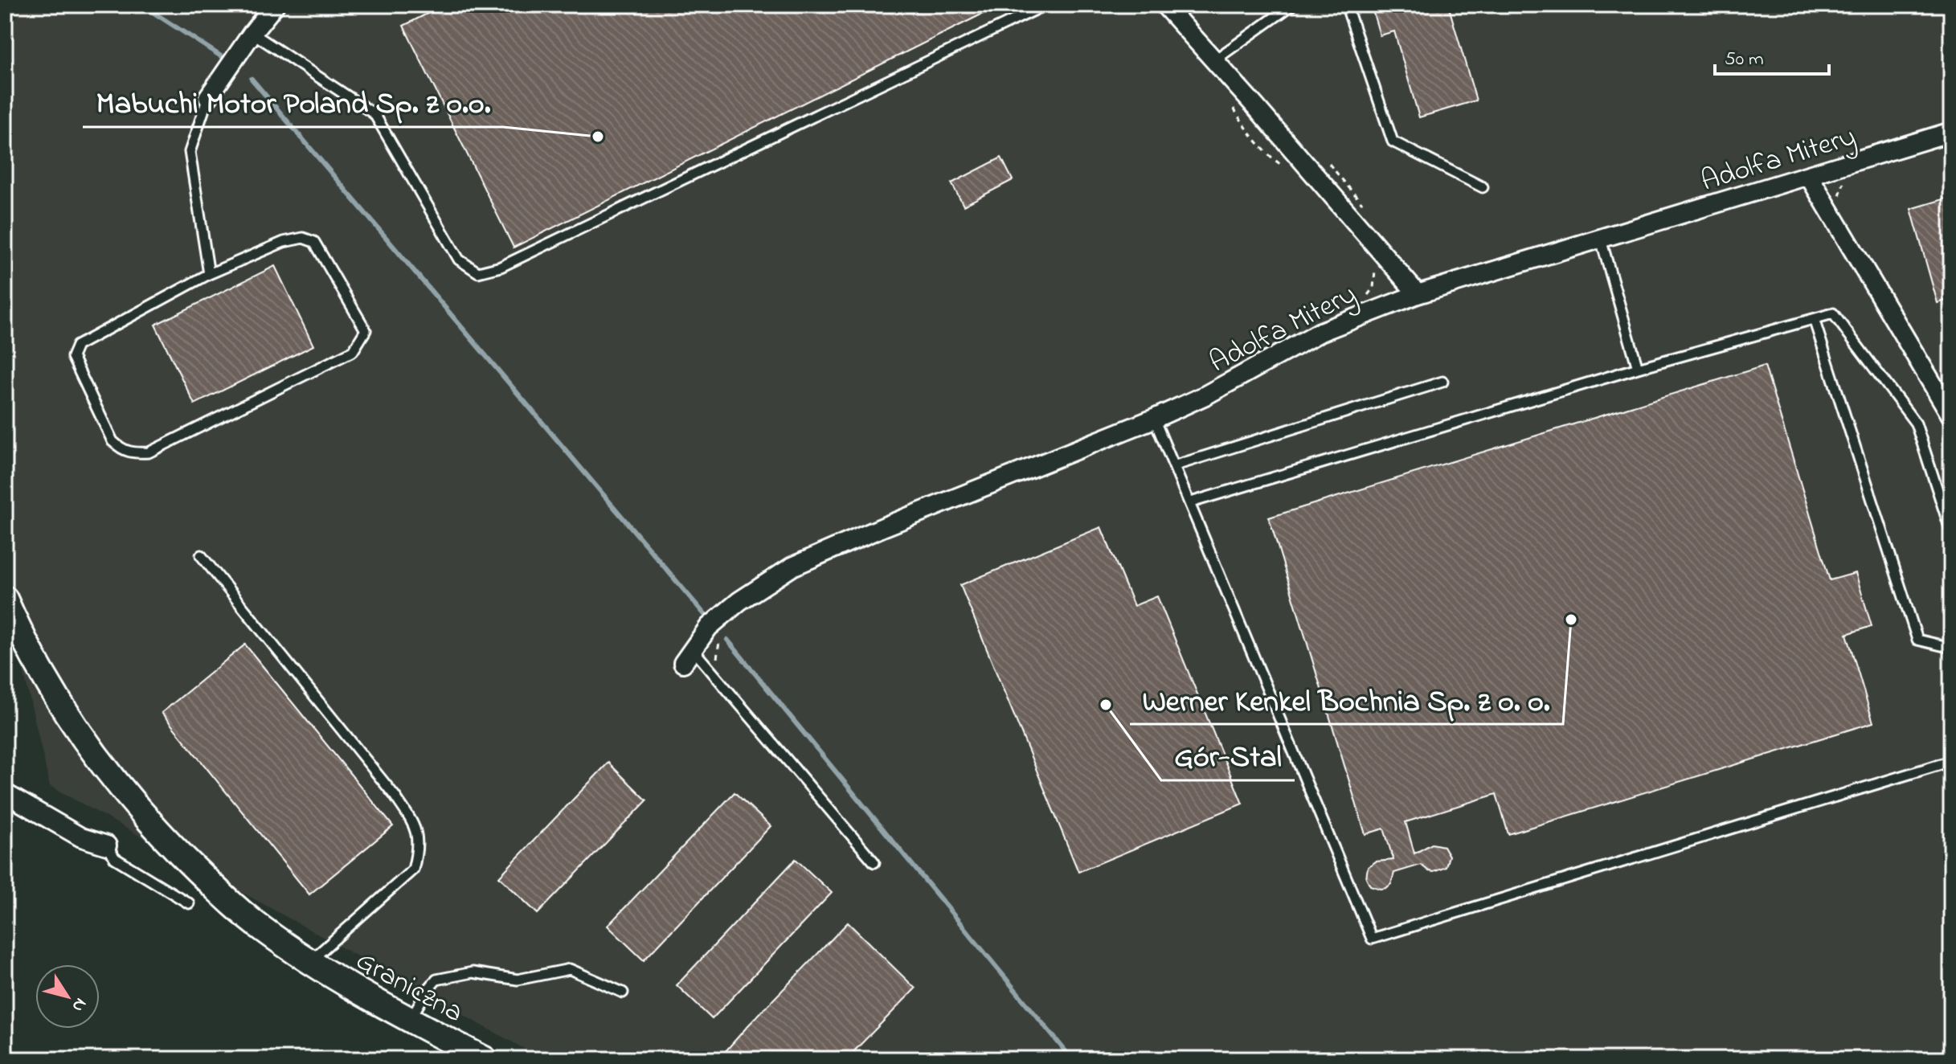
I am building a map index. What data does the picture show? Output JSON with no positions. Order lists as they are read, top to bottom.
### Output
{
  "streets": {
    "main road": ["Graniczna"],
    "street": ["Adolfa Mitery"]
  },
  "places": ["Mabuchi Motor Poland Sp. z o.o.", "Werner Kenkel Bochnia Sp. z o. o.", "Gór-Stal"],
  "scale_bar": "50 m",
  "north": "bottom right"
}
